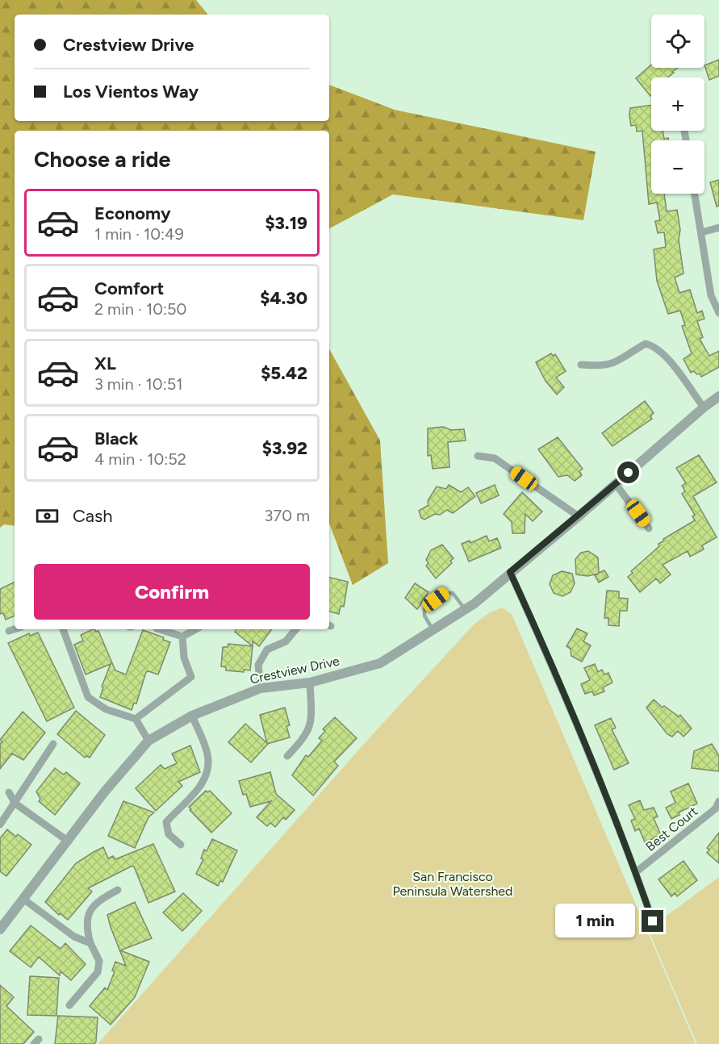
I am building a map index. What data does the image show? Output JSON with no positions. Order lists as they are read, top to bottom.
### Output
{
  "streets": {
    "street": ["Crestview Drive", "Best Court"]
  },
  "parks": ["San Francisco Peninsula Watershed"],
  "page": {
    "map_buttons": ["+", "−"],
    "banner": ["Crestview Drive", "Los Vientos Way"],
    "heading": "Choose a ride",
    "list": [
      {
        "name": "Economy",
        "note": "1 min · 10:49",
        "value": "$3.19"
      },
      {
        "name": "Comfort",
        "note": "2 min · 10:50",
        "value": "$4.30"
      },
      {
        "name": "XL",
        "note": "3 min · 10:51",
        "value": "$5.42"
      },
      {
        "name": "Black",
        "note": "4 min · 10:52",
        "value": "$3.92"
      }
    ],
    "pay": ["Cash", "370 m"],
    "buttons": "Confirm",
    "bubble": "1 min"
  }
}
